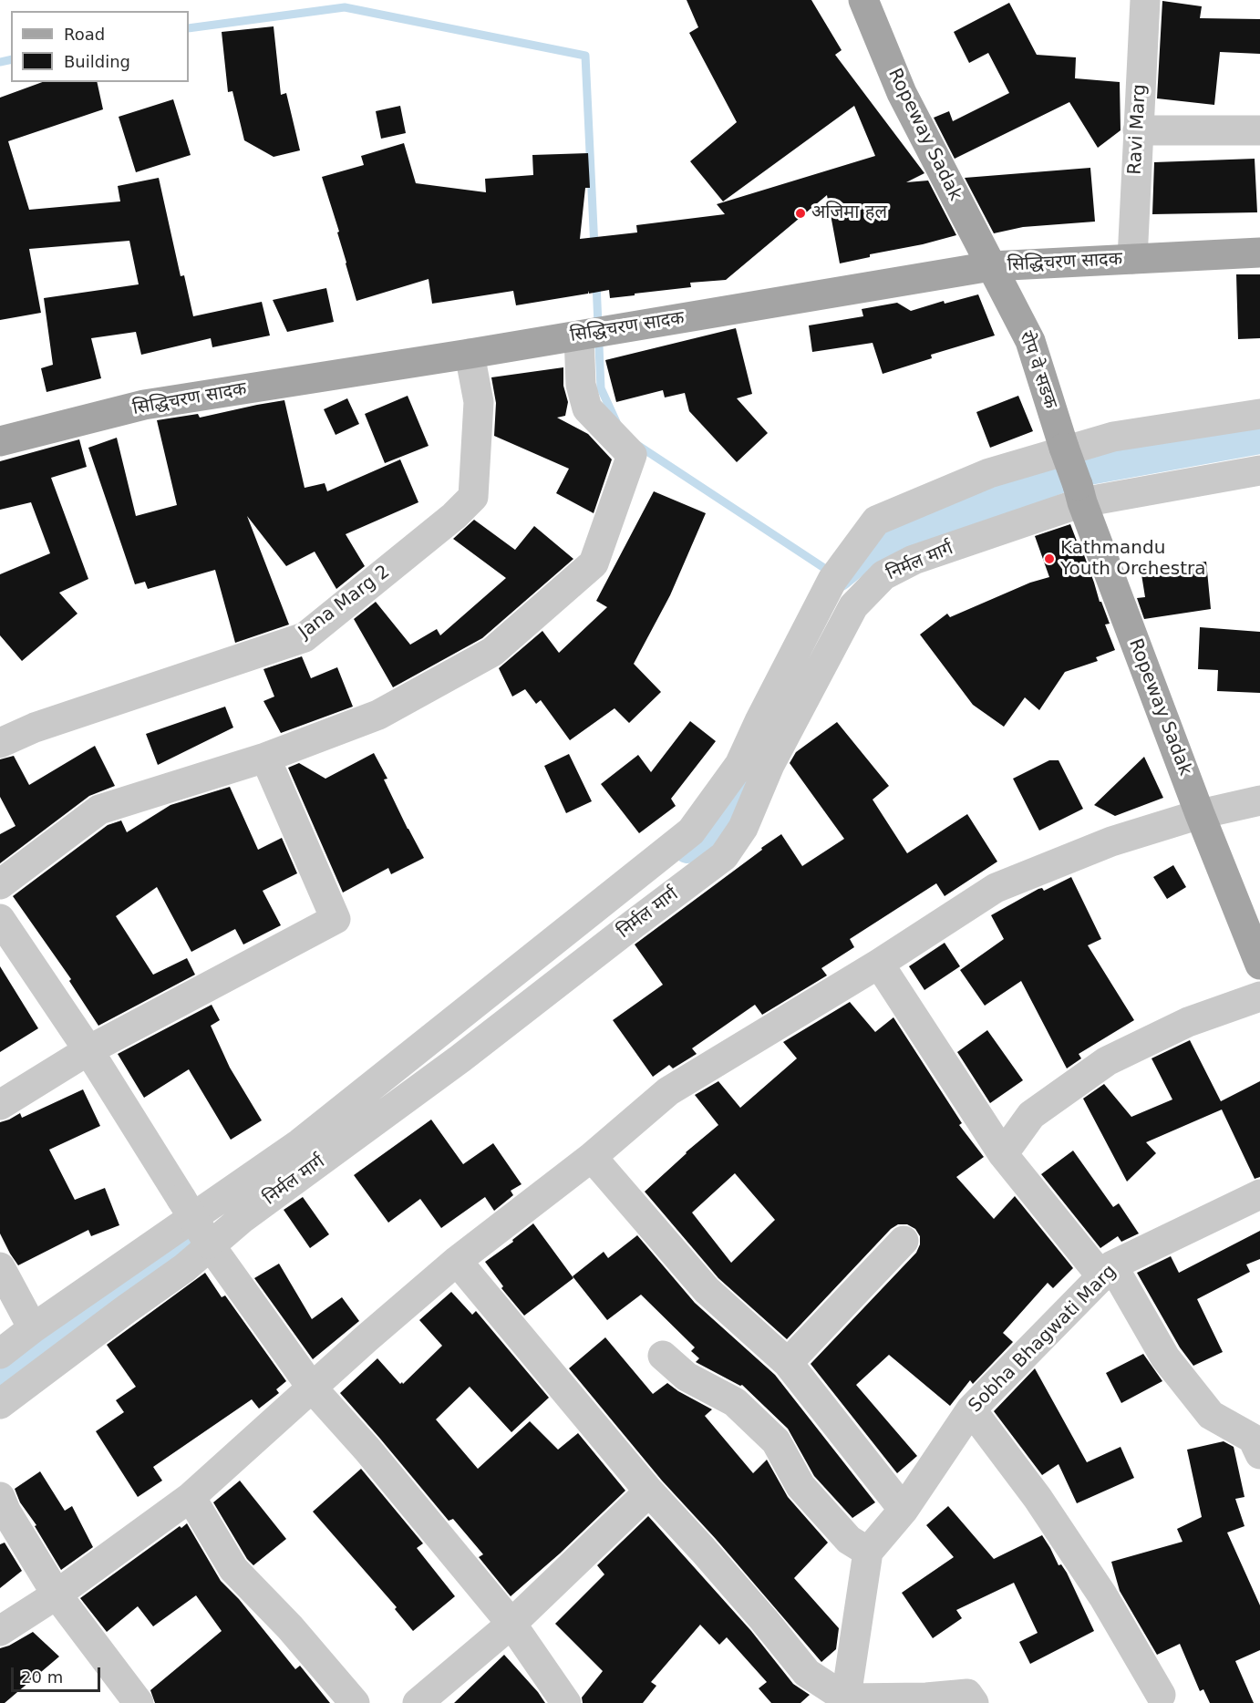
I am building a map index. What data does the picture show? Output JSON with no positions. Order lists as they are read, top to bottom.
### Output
{
  "streets": {
    "main road": ["Ropeway Sadak", "सिद्धिचरण सादक", "रोप वे सडक"],
    "street": [
      "Ravi Marg",
      "निर्मल मार्ग",
      "Jana Marg 2",
      "Sobha Bhagwati Marg"
    ]
  },
  "crossings": [
    ["Ravi Marg", "सिद्धिचरण सादक"],
    ["Ropeway Sadak", "सिद्धिचरण सादक"],
    ["Ropeway Sadak", "रोप वे सडक"],
    ["Ropeway Sadak", "निर्मल मार्ग"],
    ["सिद्धिचरण सादक", "रोप वे सडक"],
    ["सिद्धिचरण सादक", "Jana Marg 2"]
  ],
  "places": ["अजिमा हल", "Kathmandu Youth Orchestra"],
  "legend": ["Road", "Building"],
  "scale_bar": "20 m"
}
